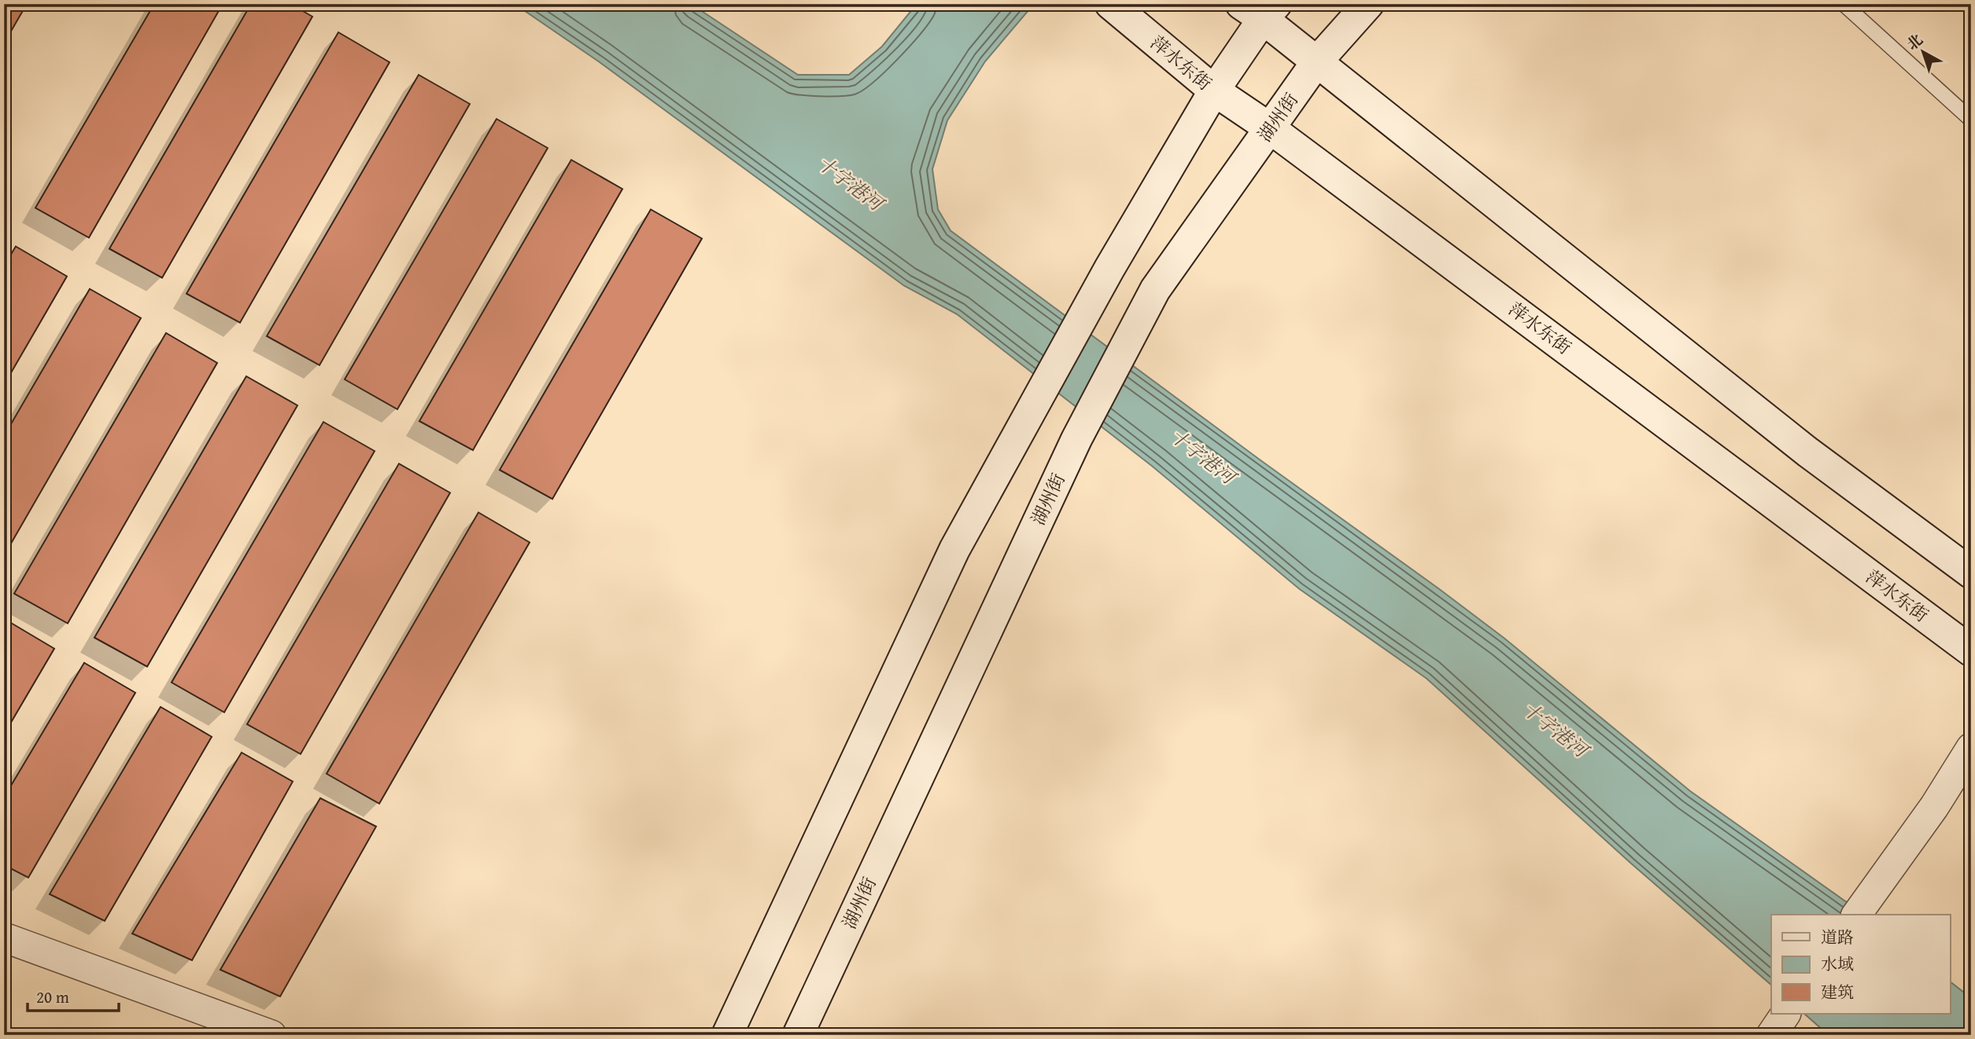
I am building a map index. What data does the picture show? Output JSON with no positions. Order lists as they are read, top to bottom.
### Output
{
  "streets": {
    "main road": ["萍水东街", "湖州街"]
  },
  "crossings": [
    ["萍水东街", "湖州街"]
  ],
  "water": ["十字港河"],
  "legend": ["道路", "水域", "建筑"],
  "scale_bar": "20 m",
  "north": "top left"
}
